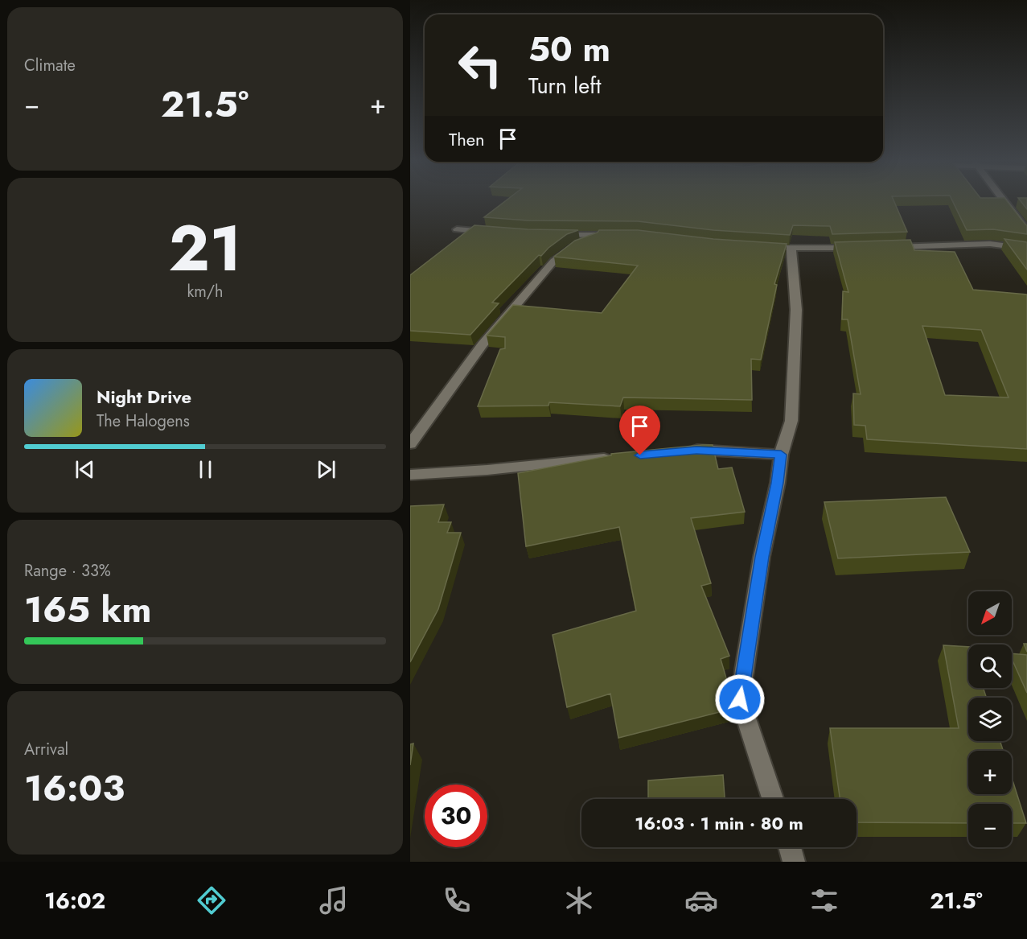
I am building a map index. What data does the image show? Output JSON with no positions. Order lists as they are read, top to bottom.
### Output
{
  "north": "bottom left",
  "page": {
    "tile": [
      "Climate",
      ["21", "km/h"],
      ["Range · 33%", "165 km"],
      ["Arrival", "16:03"]
    ],
    "turn": ["50 m", "Turn left"],
    "heat": ["−", "21.5°", "+"],
    "then": "Then",
    "song": ["Night Drive", "The Halogens"],
    "map_buttons": ["+", "−"],
    "limit": "30",
    "trip": "16:03 · 1 min · 80 m",
    "tabs": ["16:02", "21.5°"]
  }
}
